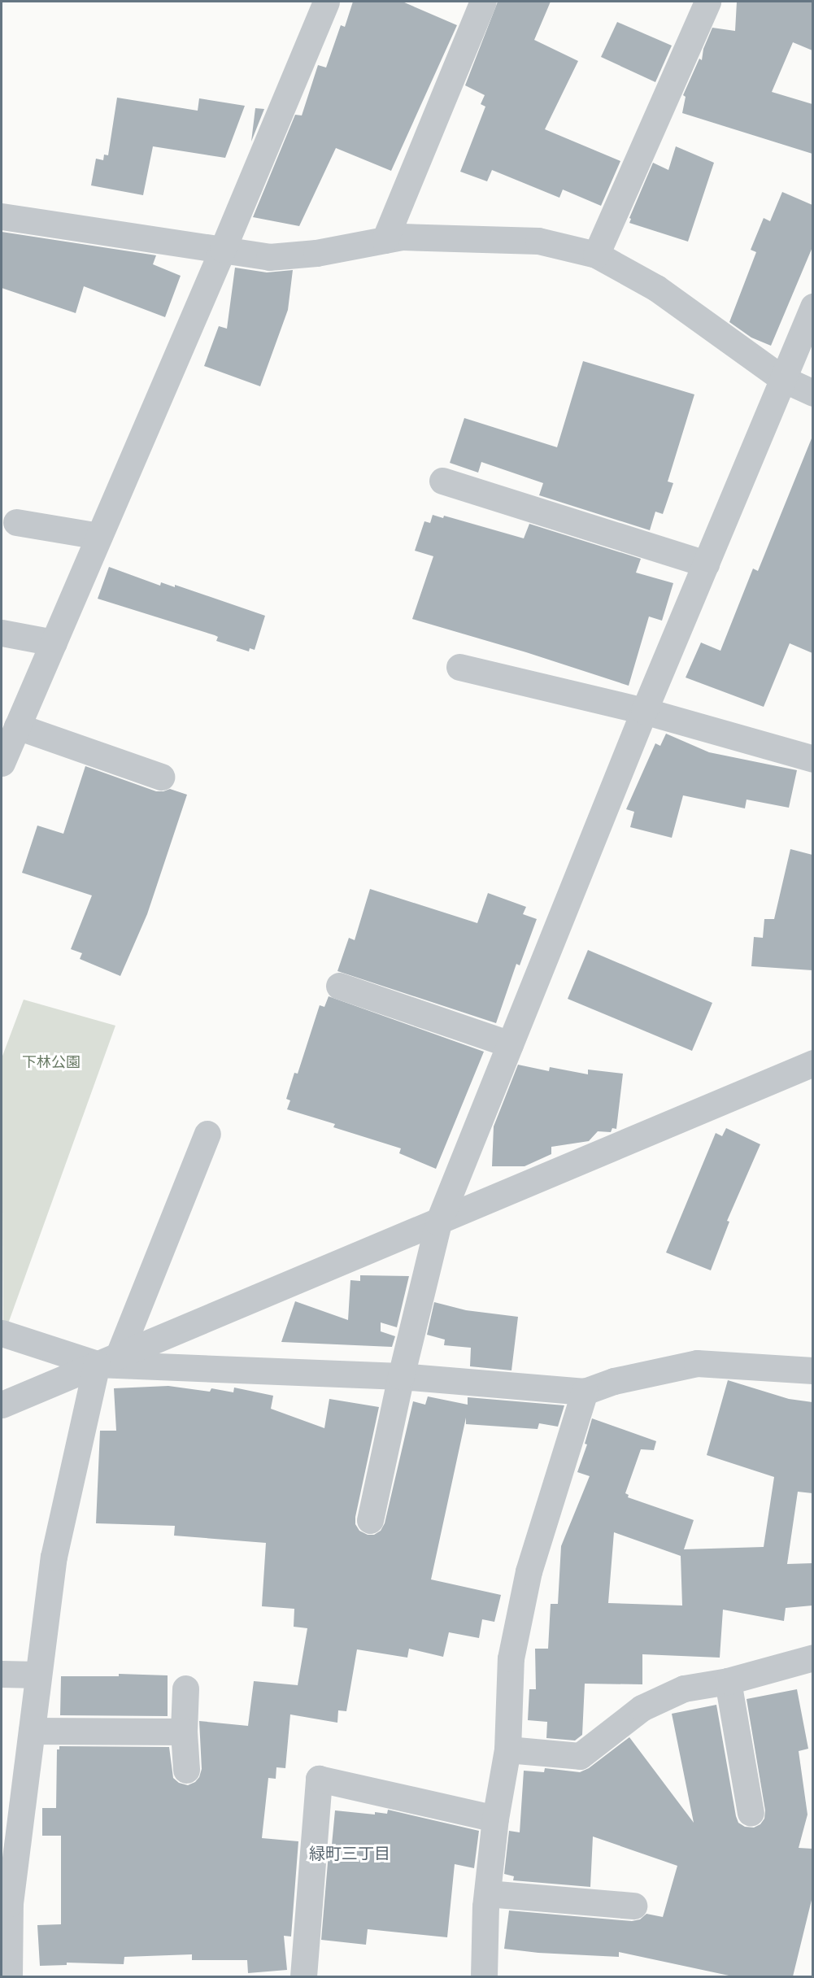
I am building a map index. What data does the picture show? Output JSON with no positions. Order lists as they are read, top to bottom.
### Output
{
  "districts": ["緑町三丁目"],
  "parks": ["下林公園"]
}
